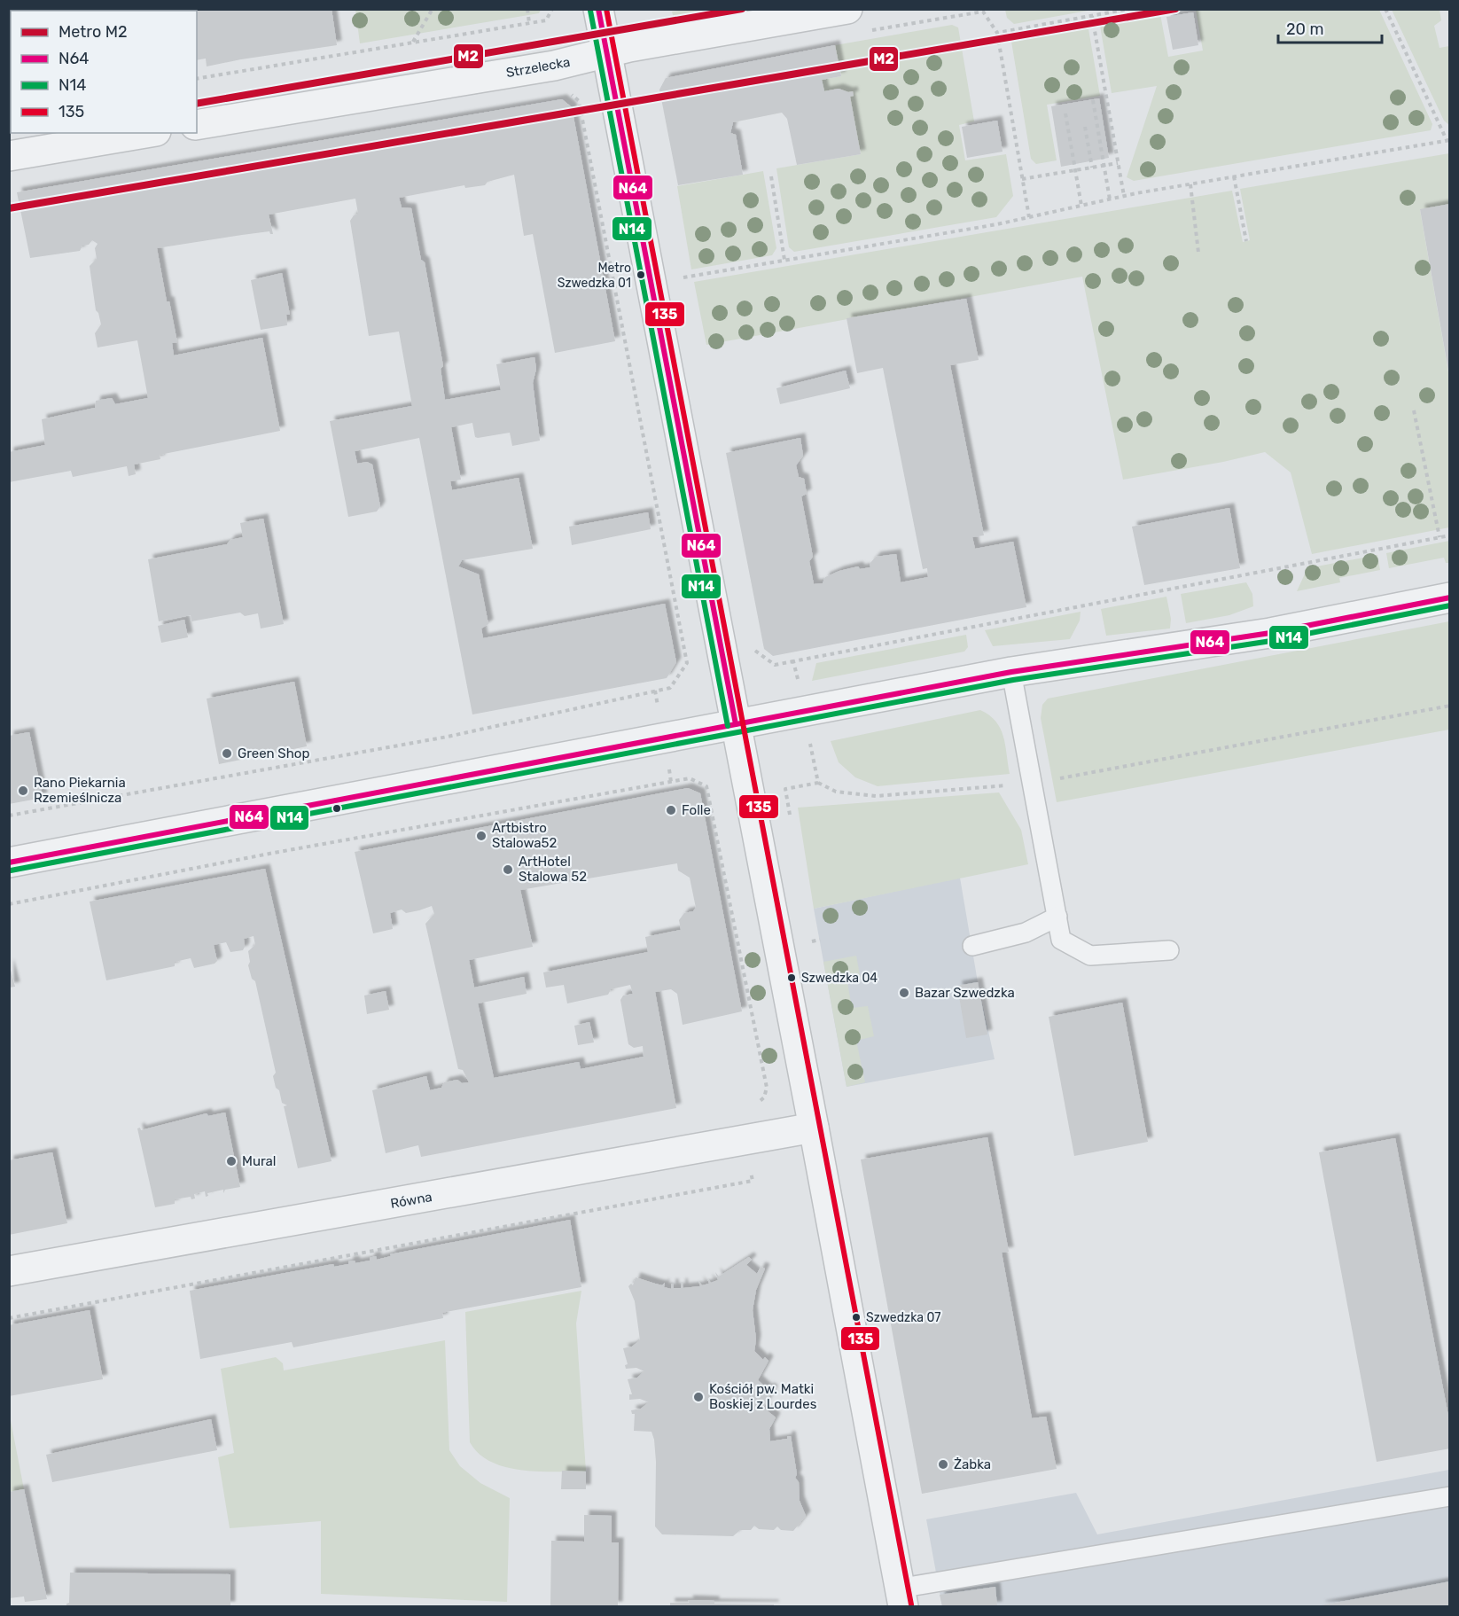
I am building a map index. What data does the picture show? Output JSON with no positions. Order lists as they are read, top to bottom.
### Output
{
  "streets": {
    "street": ["Strzelecka", "Równa"]
  },
  "places": [
    "Metro Szwedzka 01",
    "Green Shop",
    "Rano Piekarnia Rzemieślnicza",
    "Folle",
    "Artbistro Stalowa52",
    "ArtHotel Stalowa 52",
    "Szwedzka 04",
    "Bazar Szwedzka",
    "Mural",
    "Szwedzka 07",
    "Kościół pw. Matki Boskiej z Lourdes",
    "Żabka"
  ],
  "lines": [
    "metro line M2",
    "transit line N64",
    "transit line 135",
    "transit line N14"
  ],
  "legend": [
    "Metro M2",
    "N64",
    "N14",
    "135"
  ],
  "scale_bar": "20 m"
}
